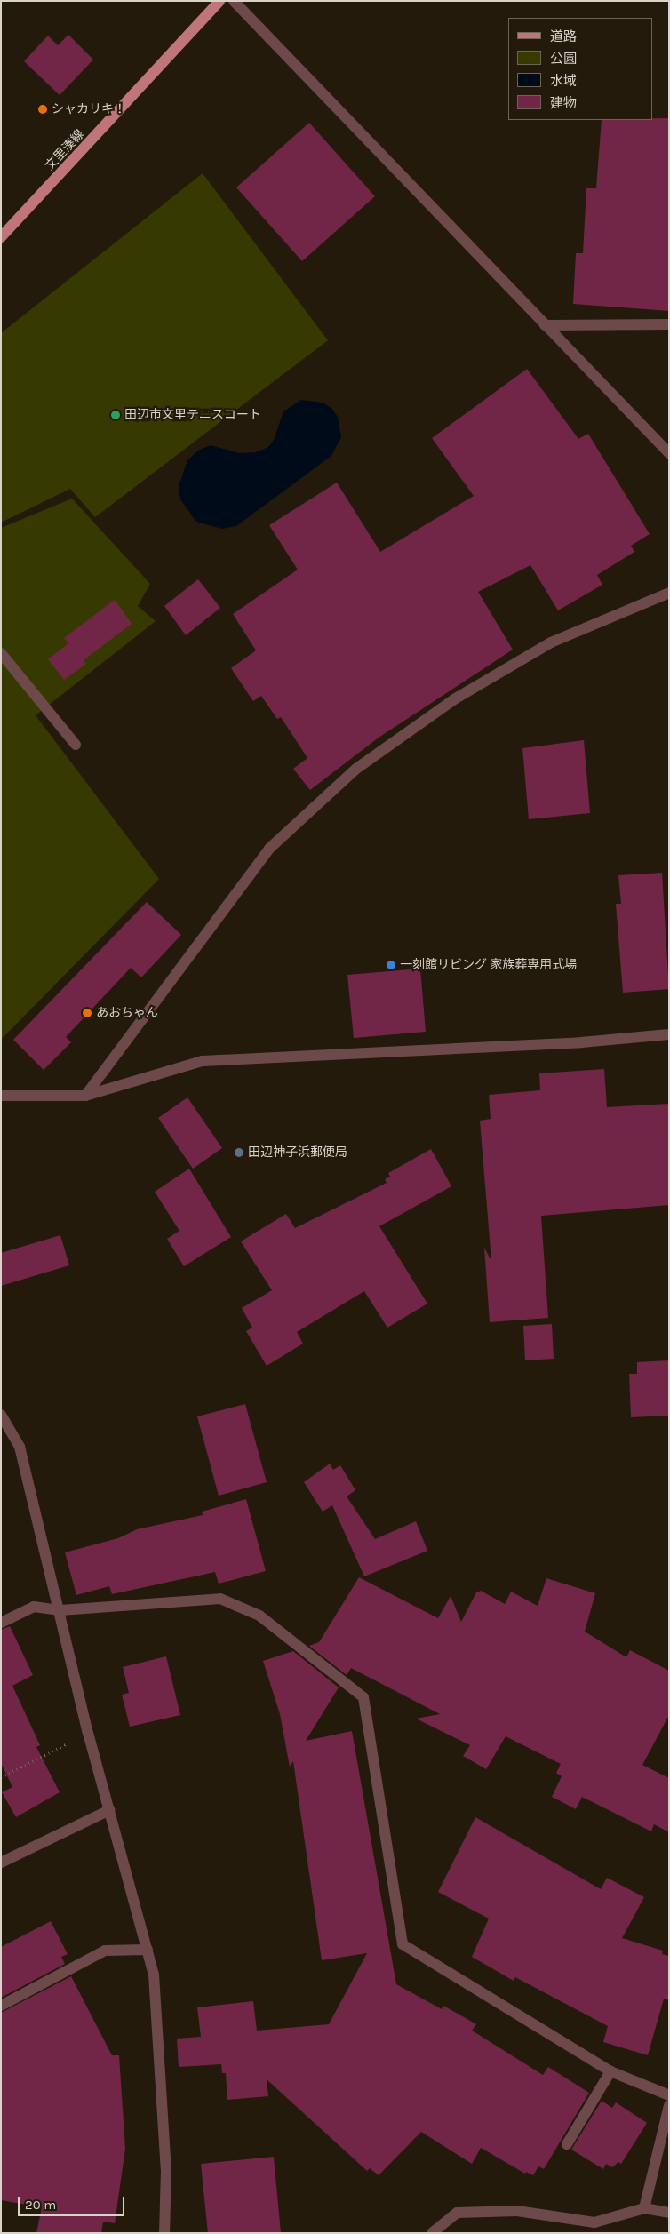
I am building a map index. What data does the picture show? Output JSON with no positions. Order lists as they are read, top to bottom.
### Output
{
  "streets": {
    "main road": ["文里湊線"]
  },
  "places": [
    "シャカリキ！",
    "田辺市文里テニスコート",
    "一刻館リビング 家族葬専用式場",
    "あおちゃん",
    "田辺神子浜郵便局"
  ],
  "legend": [
    "道路",
    "公園",
    "水域",
    "建物"
  ],
  "scale_bar": "20 m"
}
